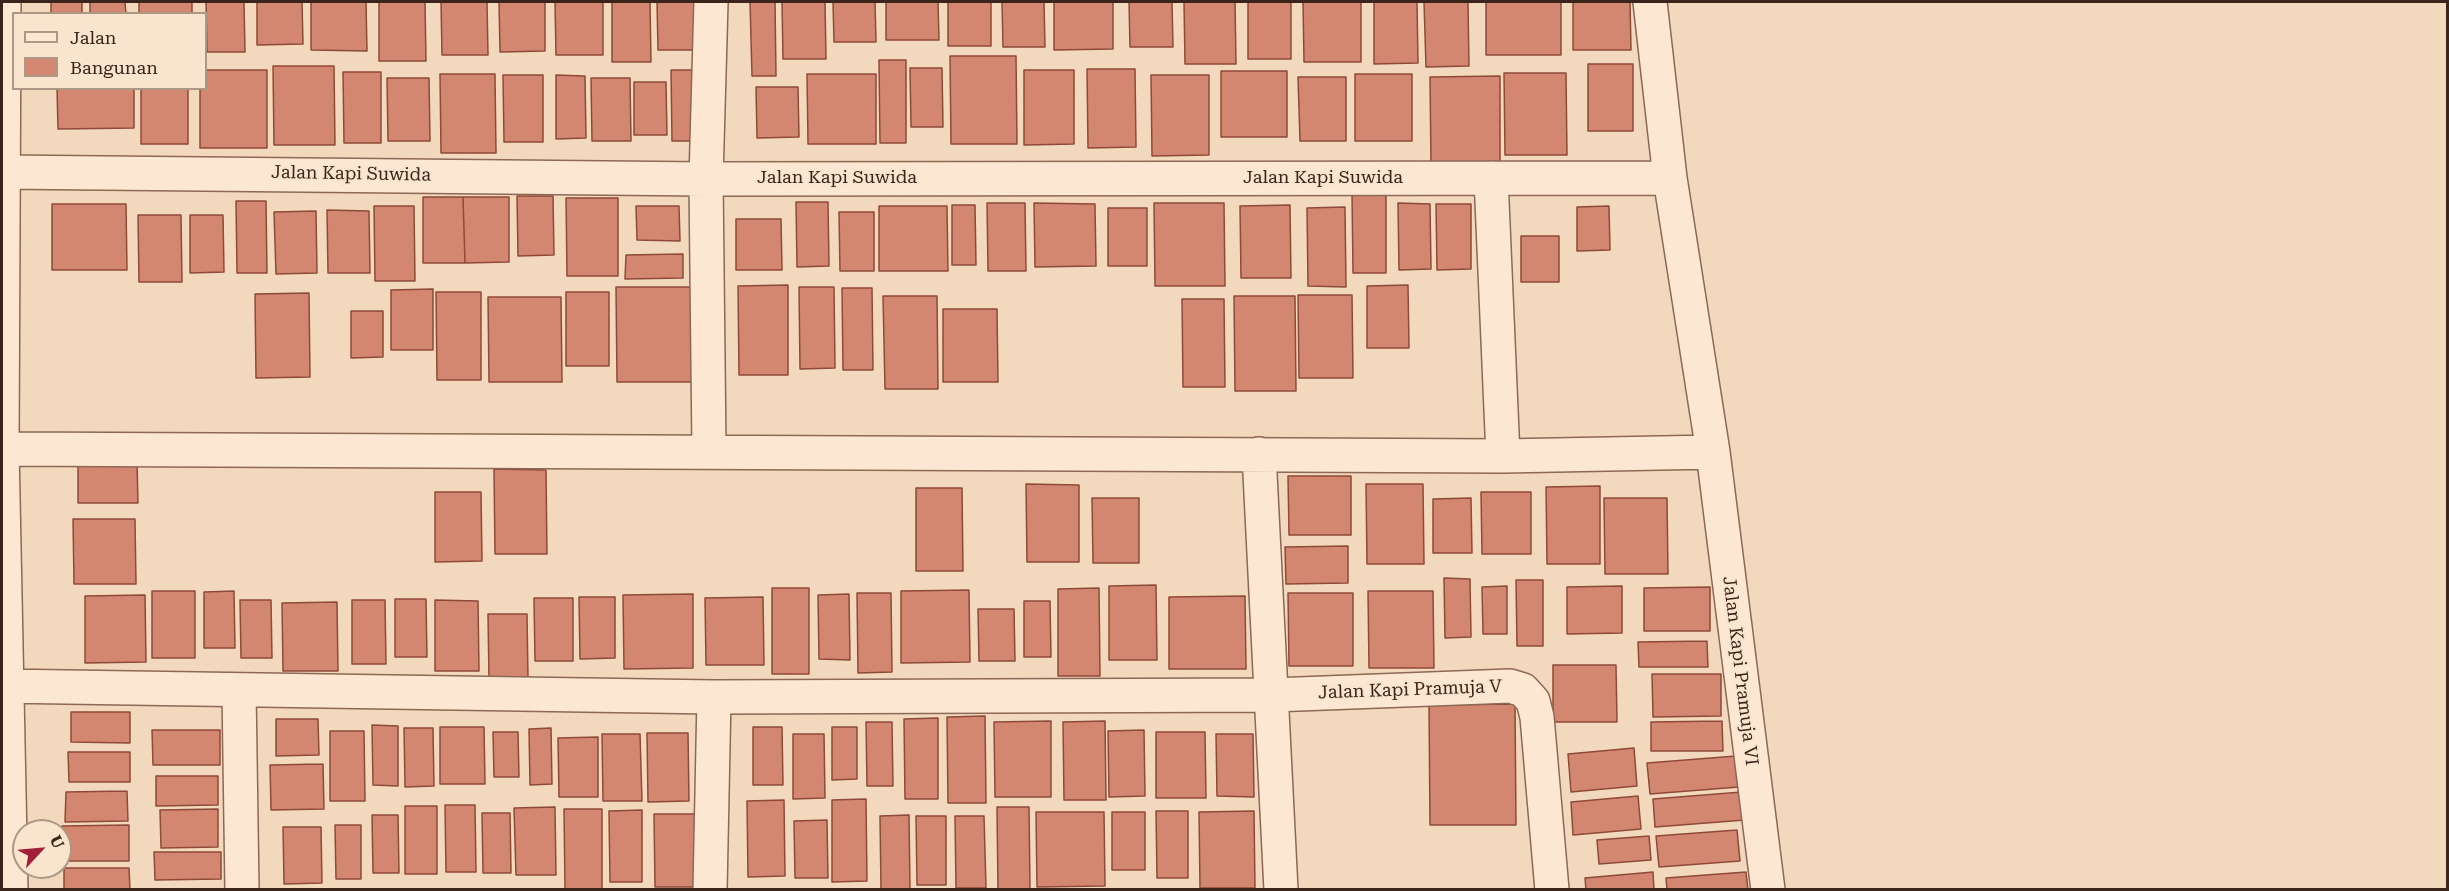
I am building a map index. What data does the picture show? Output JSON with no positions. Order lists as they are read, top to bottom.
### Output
{
  "streets": {
    "street": ["Jalan Kapi Suwida", "Jalan Kapi Pramuja VI", "Jalan Kapi Pramuja V"]
  },
  "crossings": [
    ["Jalan Kapi Suwida", "Jalan Kapi Pramuja VI"]
  ],
  "legend": ["Jalan", "Bangunan"],
  "north": "top right"
}
